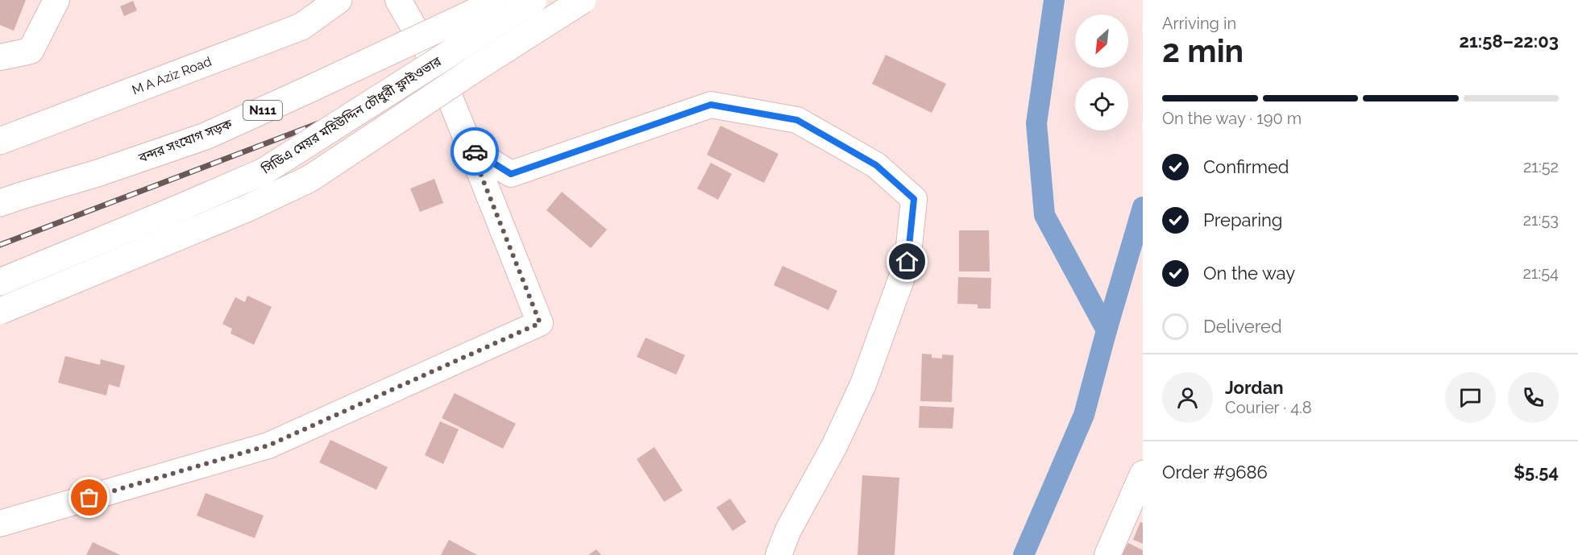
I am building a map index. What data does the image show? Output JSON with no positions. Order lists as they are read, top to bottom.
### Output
{
  "streets": {
    "main road": [
      "M A Aziz Road",
      "N111",
      "সিডিএ মেয়র মহিউদ্দিন চৌধুরী ফ্লাইওভার",
      "বন্দর সংযোগ সড়ক"
    ]
  },
  "north": "bottom left",
  "page": {
    "heading": ["2 min", "Arriving in", "21:58–22:03"],
    "panel": [
      "Jordan",
      "Courier · 4.8",
      "Order #9686",
      "$5.54"
    ],
    "bar": "On the way · 190 m",
    "list": [
      ["Confirmed", "21:52"],
      ["Preparing", "21:53"],
      ["On the way", "21:54"],
      "Delivered"
    ]
  }
}
